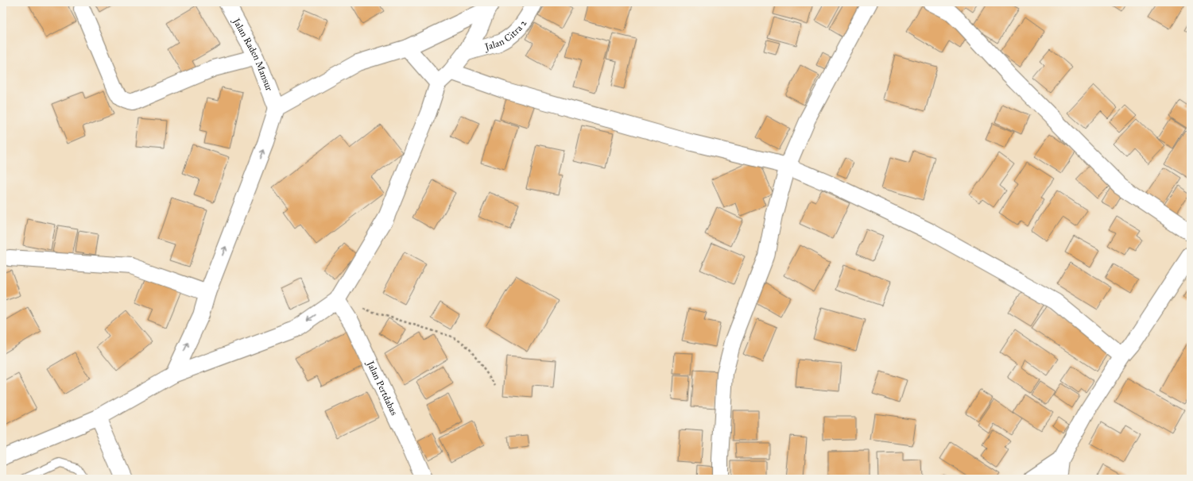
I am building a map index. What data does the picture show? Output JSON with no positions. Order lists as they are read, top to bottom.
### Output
{
  "streets": {
    "street": ["Jalan Citra 2", "Jalan Raden Mansur", "Jalan Pertdabas"]
  }
}
